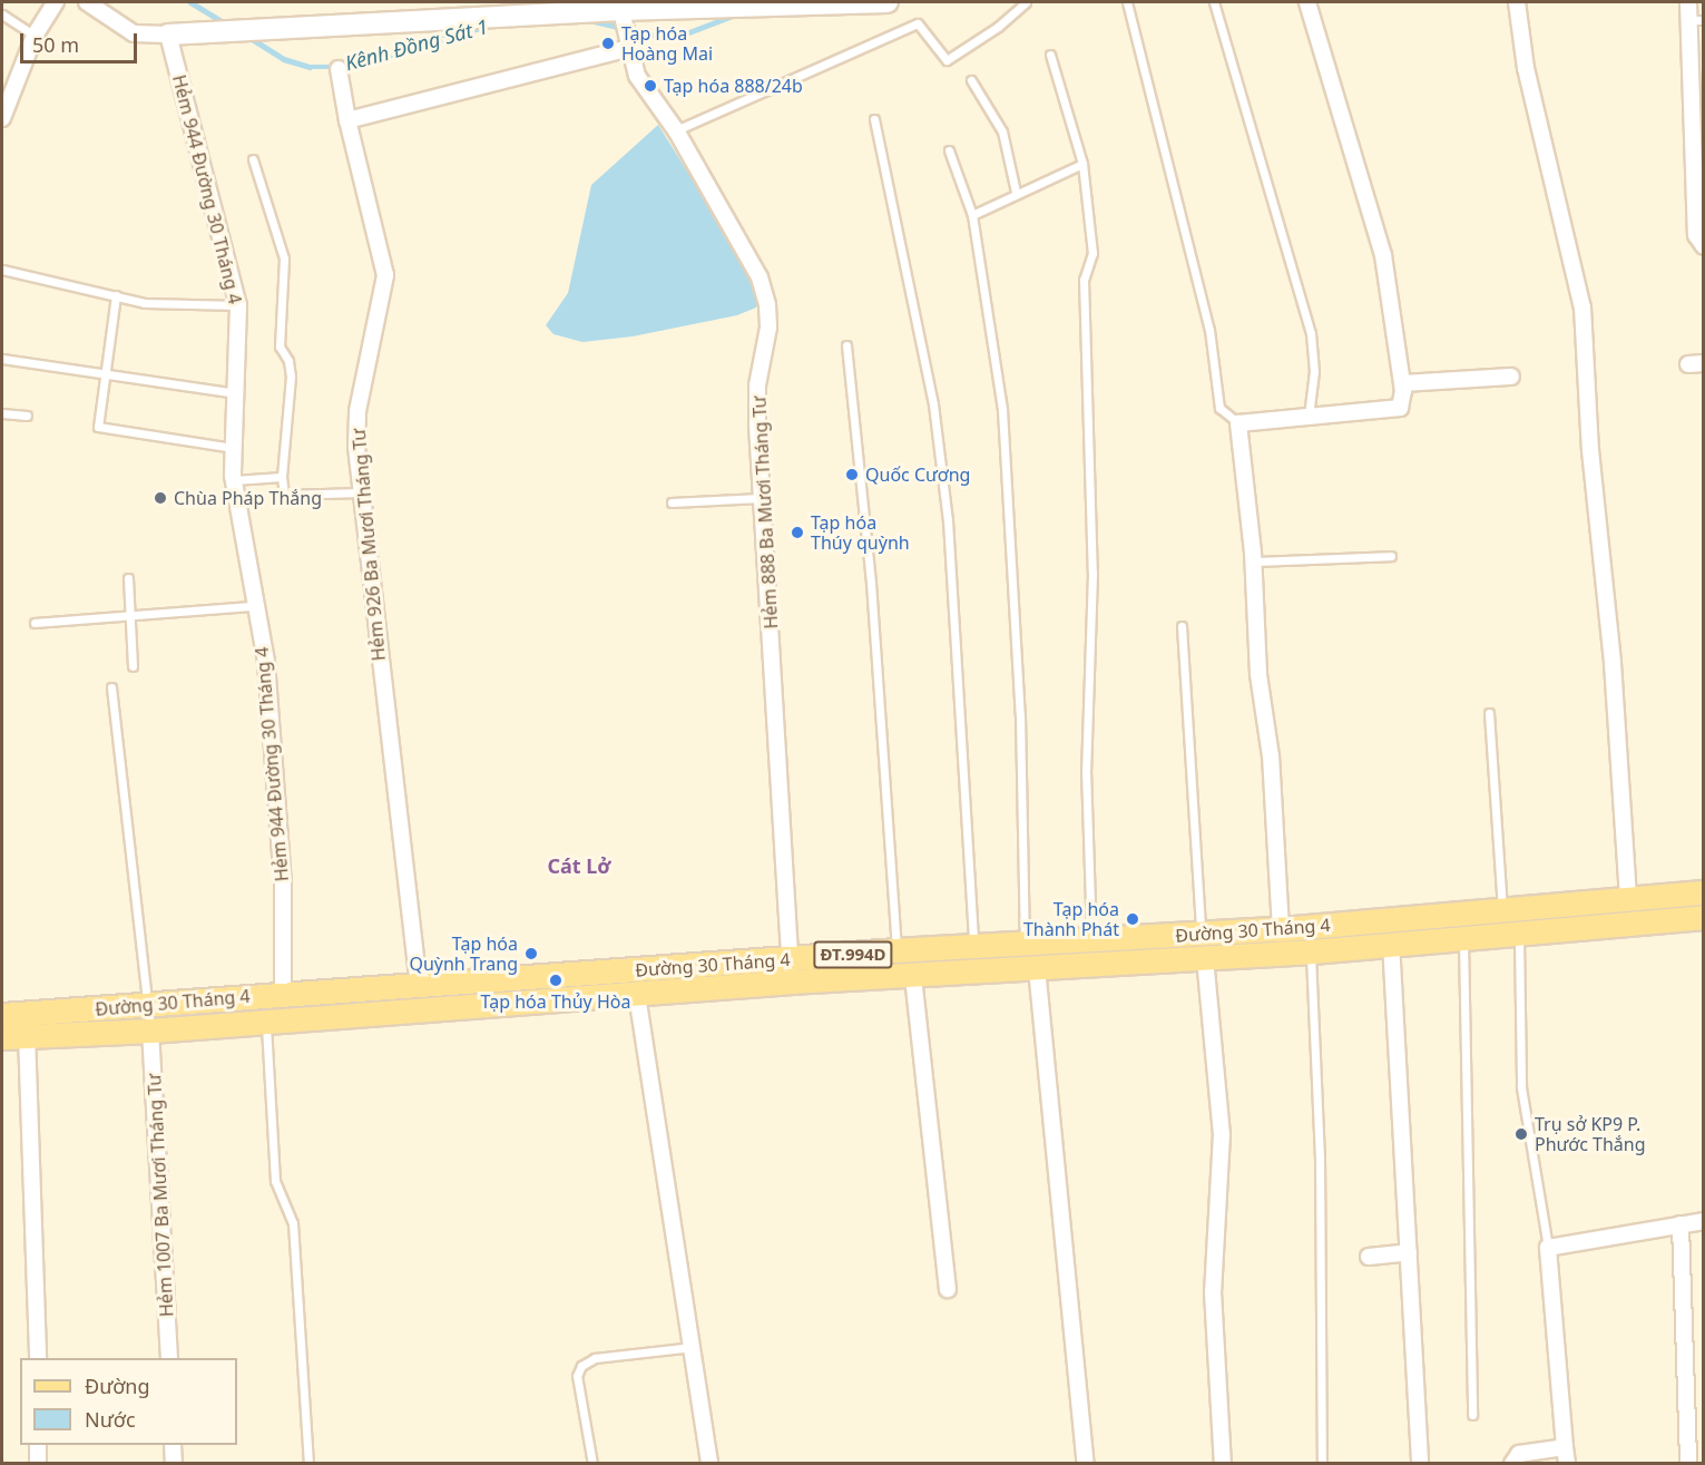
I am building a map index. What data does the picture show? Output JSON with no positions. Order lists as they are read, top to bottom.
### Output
{
  "streets": {
    "main road": ["Đường 30 Tháng 4", "ĐT.994D"],
    "street": [
      "Hẻm 944 Đường 30 Tháng 4",
      "Hẻm 888 Ba Mươi Tháng Tư",
      "Hẻm 926 Ba Mươi Tháng Tư",
      "Hẻm 1007 Ba Mươi Tháng Tư"
    ]
  },
  "crossings": [
    ["Hẻm 944 Đường 30 Tháng 4", "Đường 30 Tháng 4"],
    ["Hẻm 888 Ba Mươi Tháng Tư", "Đường 30 Tháng 4"],
    ["Hẻm 926 Ba Mươi Tháng Tư", "Đường 30 Tháng 4"],
    ["Đường 30 Tháng 4", "Hẻm 1007 Ba Mươi Tháng Tư"]
  ],
  "districts": ["Cát Lở"],
  "water": ["Kênh Đồng Sát 1"],
  "places": [
    "Tạp hóa Hoàng Mai",
    "Tạp hóa 888/24b",
    "Quốc Cương",
    "Chùa Pháp Thắng",
    "Tạp hóa Thúy quỳnh",
    "Tạp hóa Thành Phát",
    "Tạp hóa Quỳnh Trang",
    "Tạp hóa Thủy Hòa",
    "Trụ sở KP9 P. Phước Thắng"
  ],
  "legend": ["Đường", "Nước"],
  "scale_bar": "50 m"
}
